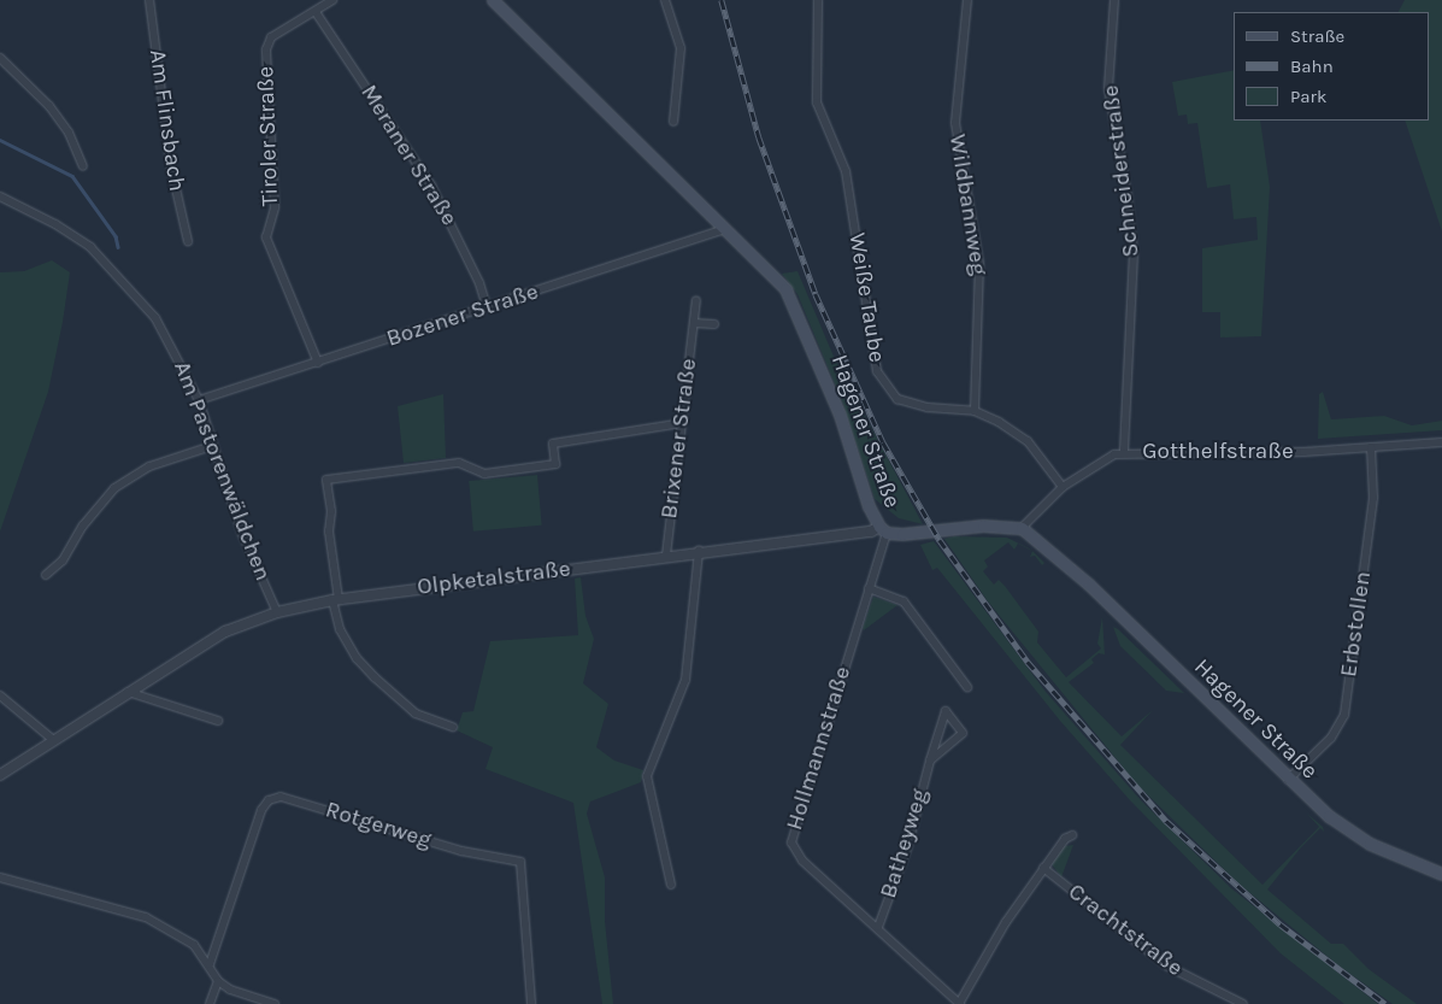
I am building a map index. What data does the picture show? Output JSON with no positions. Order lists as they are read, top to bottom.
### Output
{
  "streets": {
    "main road": ["Hagener Straße"],
    "street": [
      "Am Flinsbach",
      "Tiroler Straße",
      "Meraner Straße",
      "Schneiderstraße",
      "Wildbannweg",
      "Weiße Taube",
      "Bozener Straße",
      "Brixener Straße",
      "Gotthelfstraße",
      "Am Pastorenwäldchen",
      "Olpketalstraße",
      "Erbstollen",
      "Hollmannstraße",
      "Rotgerweg",
      "Batheyweg",
      "Crachtstraße"
    ]
  },
  "crossings": [
    ["Tiroler Straße", "Meraner Straße"],
    ["Tiroler Straße", "Bozener Straße"],
    ["Meraner Straße", "Bozener Straße"],
    ["Schneiderstraße", "Gotthelfstraße"],
    ["Wildbannweg", "Weiße Taube"],
    ["Weiße Taube", "Gotthelfstraße"],
    ["Bozener Straße", "Hagener Straße"],
    ["Bozener Straße", "Am Pastorenwäldchen"],
    ["Hagener Straße", "Gotthelfstraße"],
    ["Hagener Straße", "Olpketalstraße"],
    ["Hagener Straße", "Erbstollen"],
    ["Hagener Straße", "Hollmannstraße"],
    ["Brixener Straße", "Olpketalstraße"],
    ["Gotthelfstraße", "Erbstollen"],
    ["Am Pastorenwäldchen", "Olpketalstraße"],
    ["Olpketalstraße", "Hollmannstraße"],
    ["Hollmannstraße", "Batheyweg"]
  ],
  "legend": ["Straße", "Bahn", "Park"]
}
